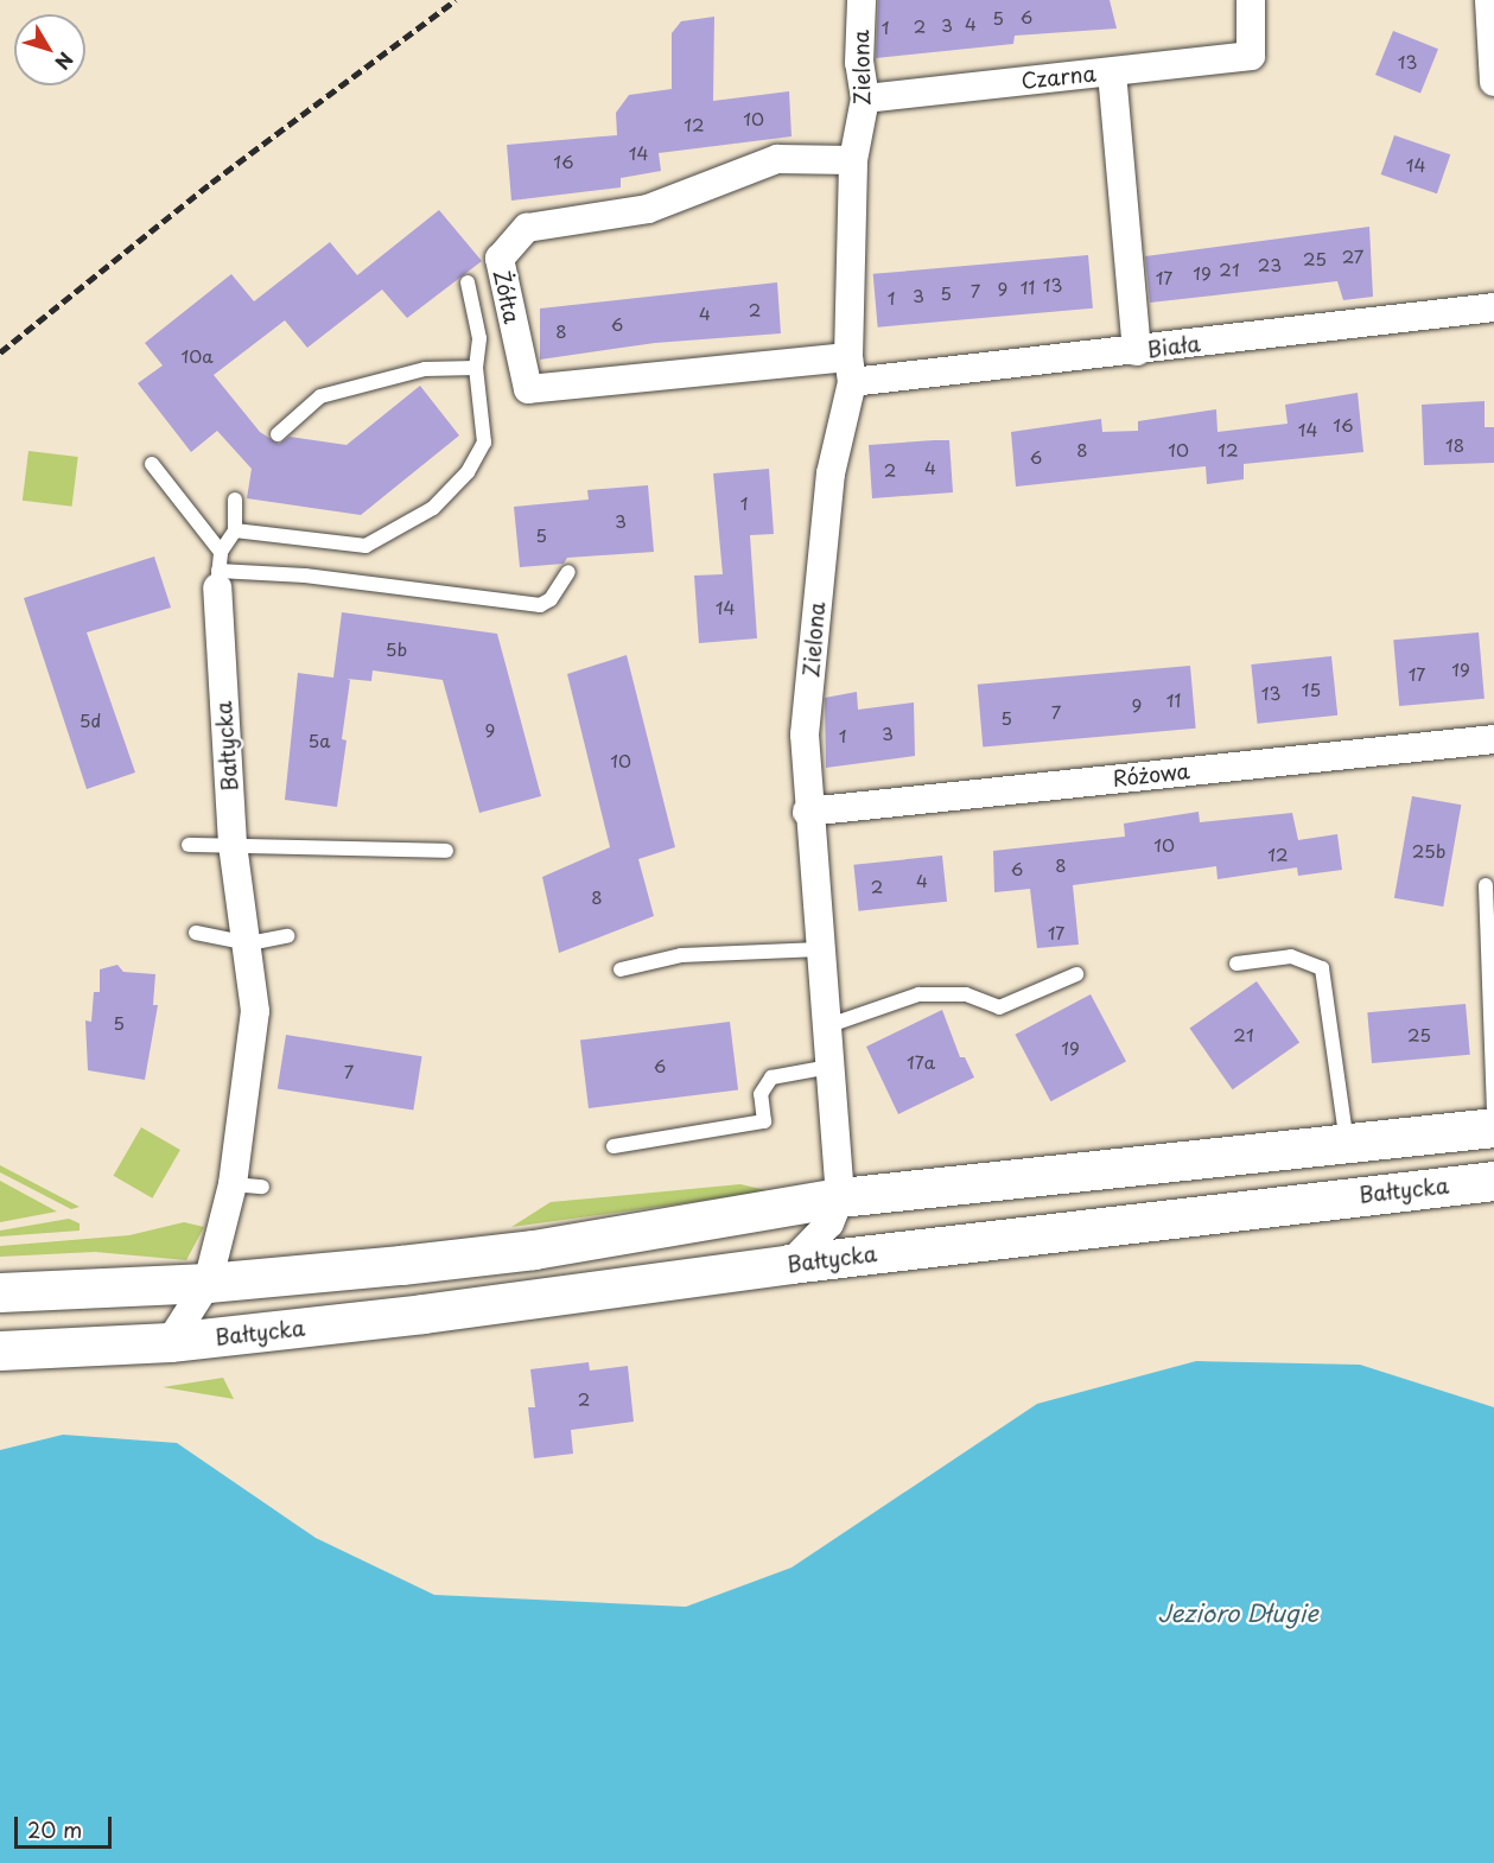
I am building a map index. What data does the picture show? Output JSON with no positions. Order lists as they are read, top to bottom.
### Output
{
  "streets": {
    "main road": ["Bałtycka"],
    "street": [
      "Zielona",
      "Czarna",
      "Żółta",
      "Biała",
      "Różowa"
    ]
  },
  "crossings": [
    ["Zielona", "Czarna"],
    ["Zielona", "Żółta"],
    ["Zielona", "Biała"],
    ["Zielona", "Różowa"],
    ["Żółta", "Biała"]
  ],
  "water": ["Jezioro Długie"],
  "house_numbers": [
    "6",
    "5",
    "4",
    "3",
    "2",
    "1",
    "13",
    "10",
    "12",
    "14",
    "16",
    "14",
    "27",
    "25",
    "23",
    "21",
    "19",
    "17",
    "13",
    "11",
    "9",
    "7",
    "5",
    "3",
    "1",
    "2",
    "4",
    "6",
    "8",
    "10a",
    "16",
    "14",
    "18",
    "8",
    "10",
    "12",
    "6",
    "4",
    "2",
    "1",
    "3",
    "5",
    "14",
    "5b",
    "19",
    "17",
    "15",
    "13",
    "11",
    "9",
    "7",
    "5",
    "5d",
    "9",
    "3",
    "1",
    "5a",
    "10",
    "10",
    "25b",
    "12",
    "8",
    "6",
    "4",
    "2",
    "8",
    "17",
    "5",
    "21",
    "25",
    "19",
    "17a",
    "6",
    "7",
    "2"
  ],
  "scale_bar": "20 m",
  "north": "bottom right"
}
